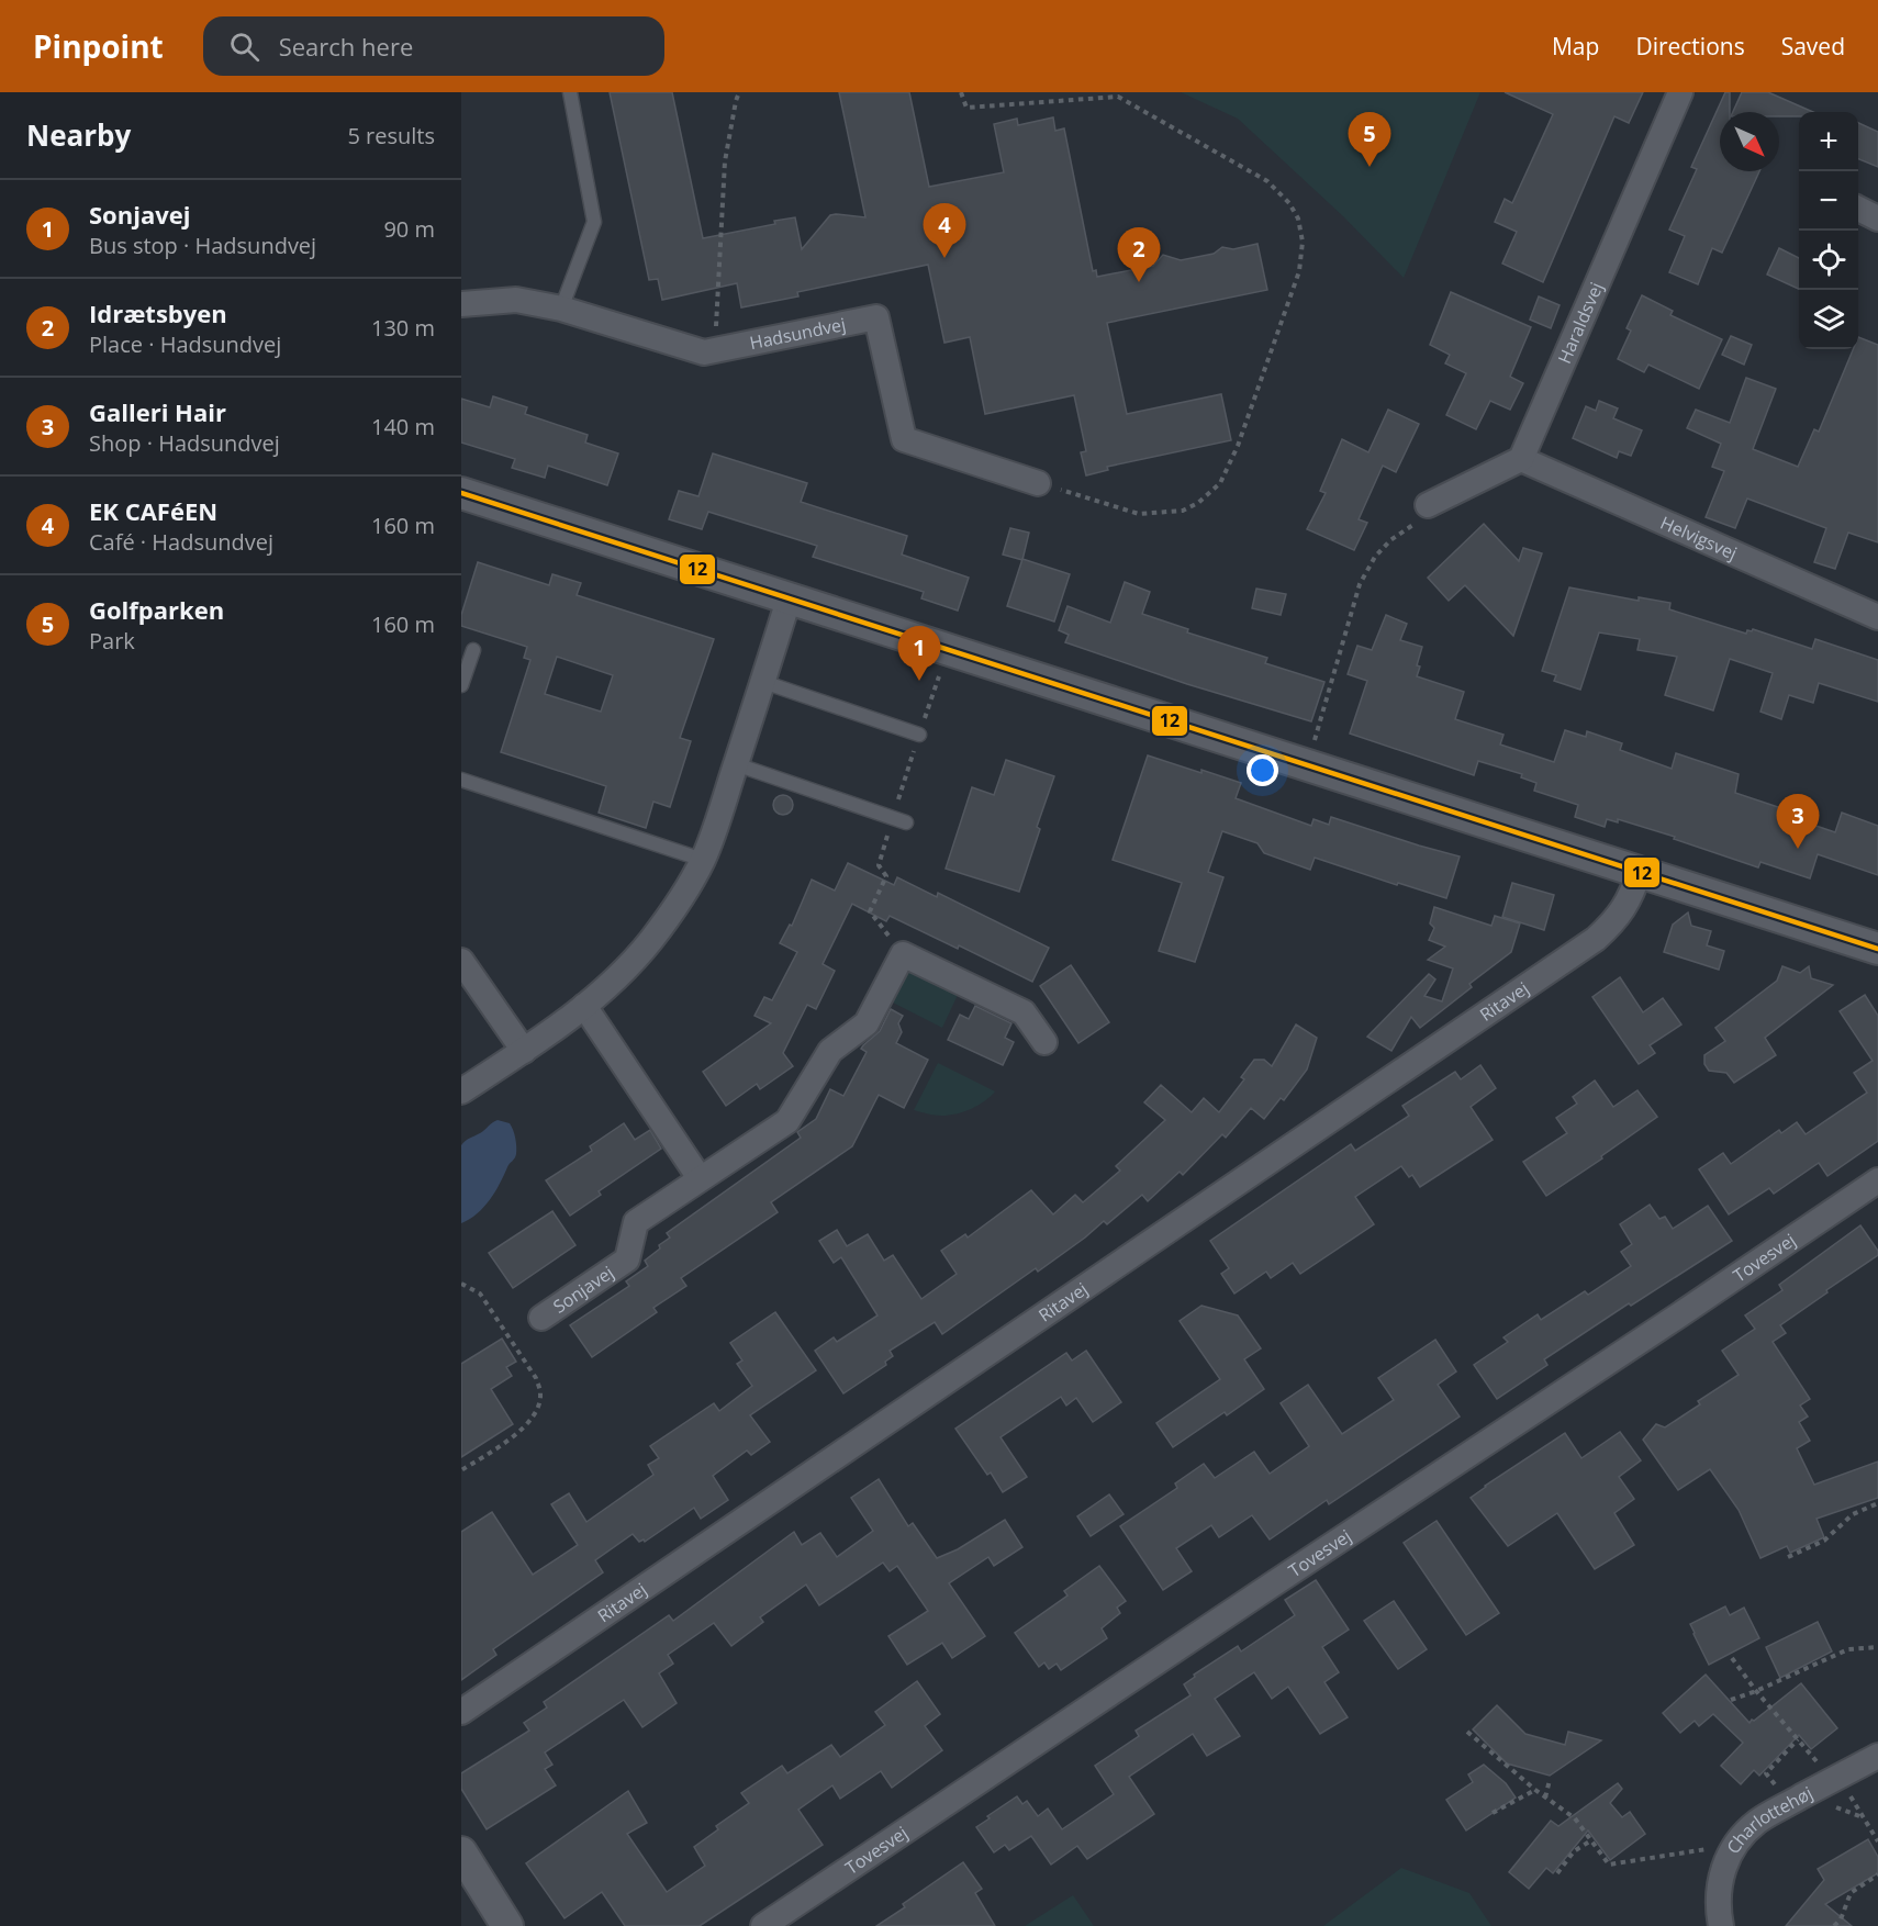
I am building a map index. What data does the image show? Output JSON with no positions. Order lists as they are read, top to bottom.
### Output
{
  "streets": {
    "street": [
      "Haraldsvej",
      "Hadsundvej",
      "Helvigsvej",
      "Ritavej",
      "Tovesvej",
      "Sonjavej",
      "Charlottehøj"
    ]
  },
  "crossings": [
    ["Haraldsvej", "Helvigsvej"]
  ],
  "lines": ["transit line 12"],
  "north": "bottom right",
  "page": {
    "header": "Pinpoint",
    "search": "Search here",
    "nav": ["Map", "Directions", "Saved"],
    "heading": ["Nearby", "5 results"],
    "map_buttons": ["+", "−"],
    "pins": [
      "5",
      "4",
      "2",
      "1",
      "3"
    ],
    "list": [
      {
        "mark": "1",
        "name": "Sonjavej",
        "note": "Bus stop · Hadsundvej",
        "value": "90 m"
      },
      {
        "mark": "2",
        "name": "Idrætsbyen",
        "note": "Place · Hadsundvej",
        "value": "130 m"
      },
      {
        "mark": "3",
        "name": "Galleri Hair",
        "note": "Shop · Hadsundvej",
        "value": "140 m"
      },
      {
        "mark": "4",
        "name": "EK CAFéEN",
        "note": "Café · Hadsundvej",
        "value": "160 m"
      },
      {
        "mark": "5",
        "name": "Golfparken",
        "note": "Park",
        "value": "160 m"
      }
    ]
  }
}
